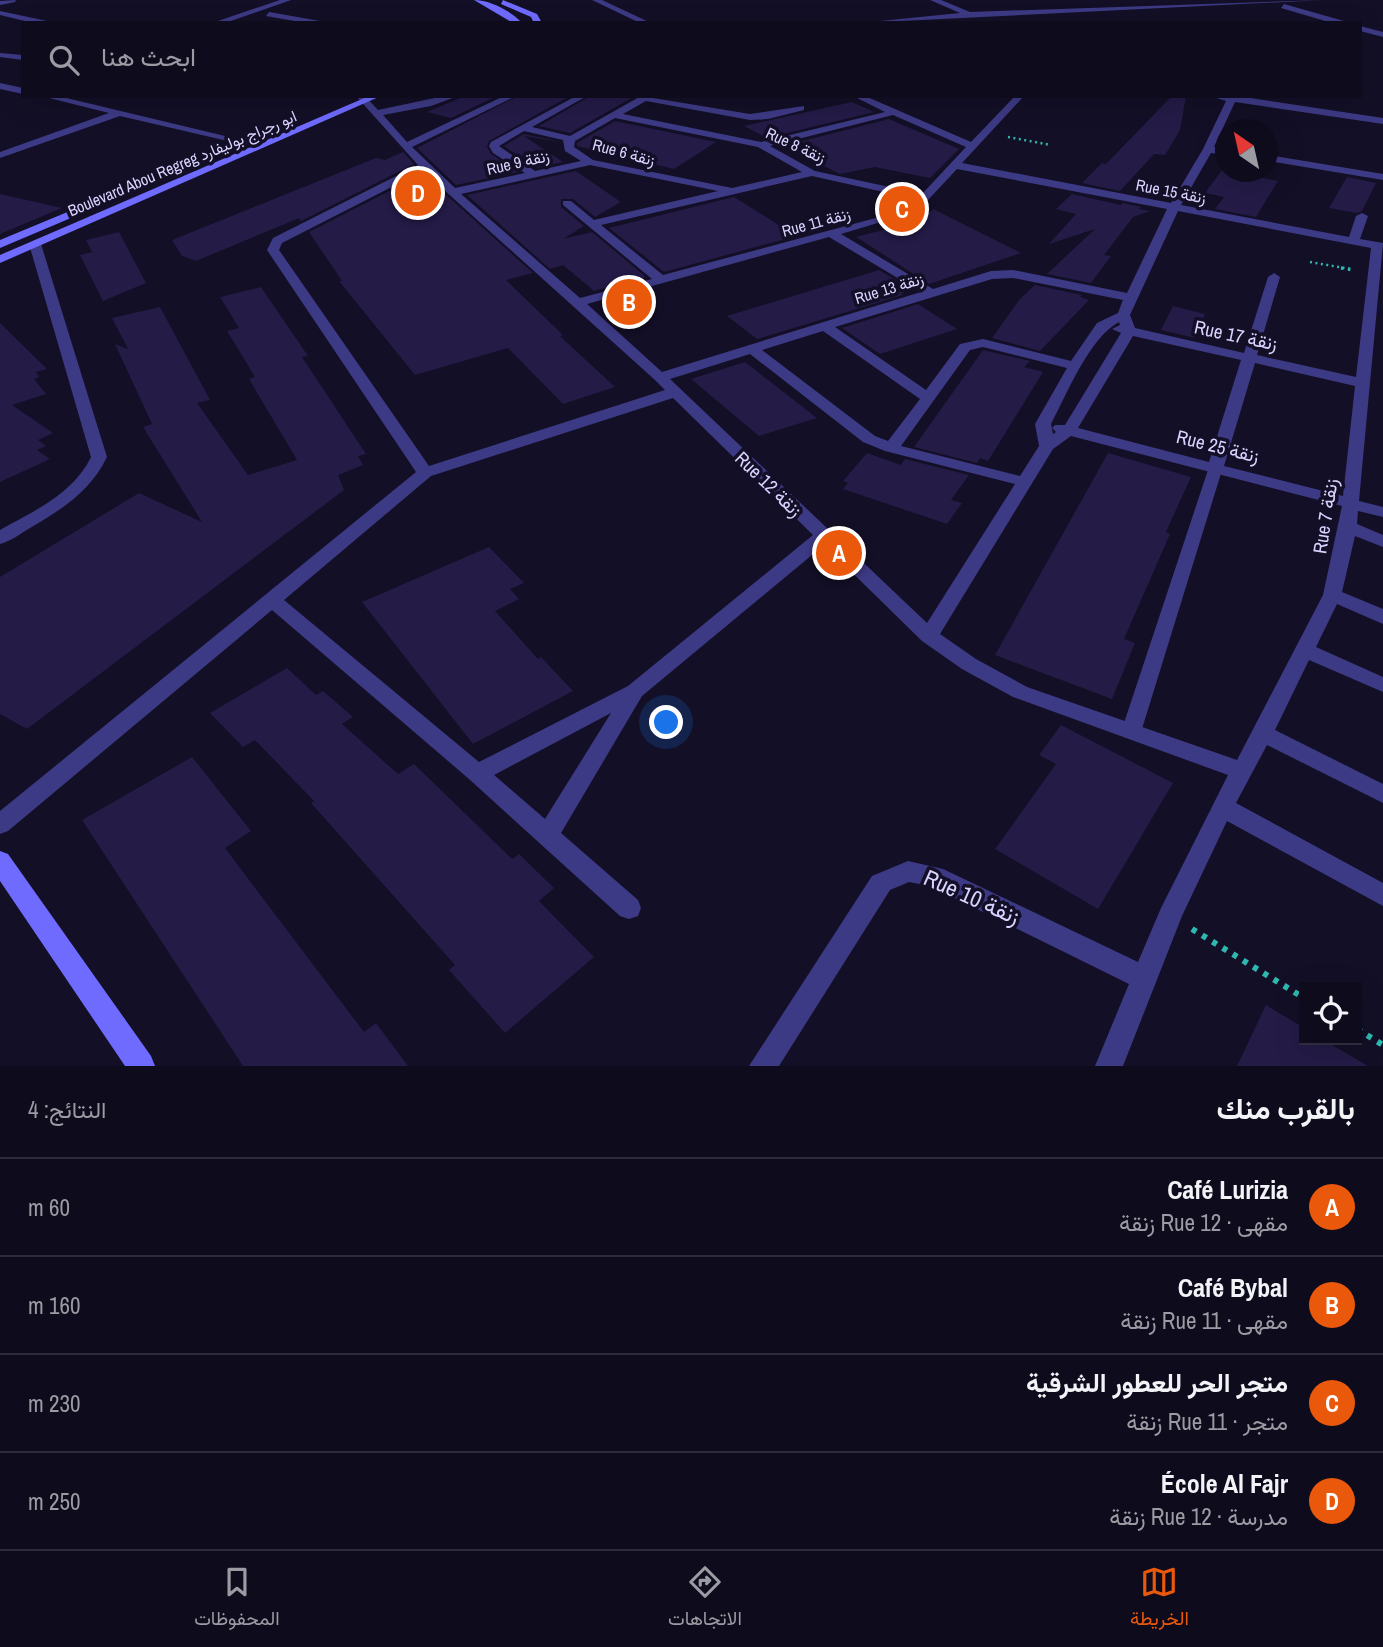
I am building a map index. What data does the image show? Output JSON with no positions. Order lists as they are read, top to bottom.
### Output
{
  "streets": {
    "main road": ["Boulevard Abou Regreg ابو رجراج بوليفارد"],
    "street": [
      "Rue 8 زنقة",
      "Rue 6 زنقة",
      "Rue 9 زنقة",
      "Rue 15 زنقة",
      "Rue 11 زنقة",
      "Rue 13 زنقة",
      "Rue 17 زنقة",
      "Rue 25 زنقة",
      "Rue 12 زنقة",
      "Rue 7 زنقة",
      "Rue 10 زنقة"
    ]
  },
  "crossings": [
    ["Rue 8 زنقة", "Rue 6 زنقة"],
    ["Rue 8 زنقة", "Rue 11 زنقة"],
    ["Rue 6 زنقة", "Rue 9 زنقة"],
    ["Rue 9 زنقة", "Rue 12 زنقة"],
    ["Boulevard Abou Regreg ابو رجراج بوليفارد", "Rue 12 زنقة"],
    ["Rue 15 زنقة", "Rue 11 زنقة"],
    ["Rue 15 زنقة", "Rue 7 زنقة"],
    ["Rue 11 زنقة", "Rue 12 زنقة"],
    ["Rue 13 زنقة", "Rue 12 زنقة"],
    ["Rue 17 زنقة", "Rue 7 زنقة"],
    ["Rue 25 زنقة", "Rue 7 زنقة"],
    ["Rue 12 زنقة", "Rue 7 زنقة"],
    ["Rue 7 زنقة", "Rue 10 زنقة"]
  ],
  "north": "top left",
  "page": {
    "search": "ابحث هنا",
    "pins": [
      "D",
      "C",
      "B",
      "A"
    ],
    "heading": ["بالقرب منك", "النتائج: 4"],
    "list": [
      {
        "mark": "A",
        "name": "Café Lurizia",
        "note": "مقهى · Rue 12 زنقة",
        "value": "60 m"
      },
      {
        "mark": "B",
        "name": "Café Bybal",
        "note": "مقهى · Rue 11 زنقة",
        "value": "160 m"
      },
      {
        "mark": "C",
        "name": "متجر الحر للعطور الشرقية",
        "note": "متجر · Rue 11 زنقة",
        "value": "230 m"
      },
      {
        "mark": "D",
        "name": "École Al Fajr",
        "note": "مدرسة · Rue 12 زنقة",
        "value": "250 m"
      }
    ],
    "nav": ["الخريطة", "الاتجاهات", "المحفوظات"]
  }
}
